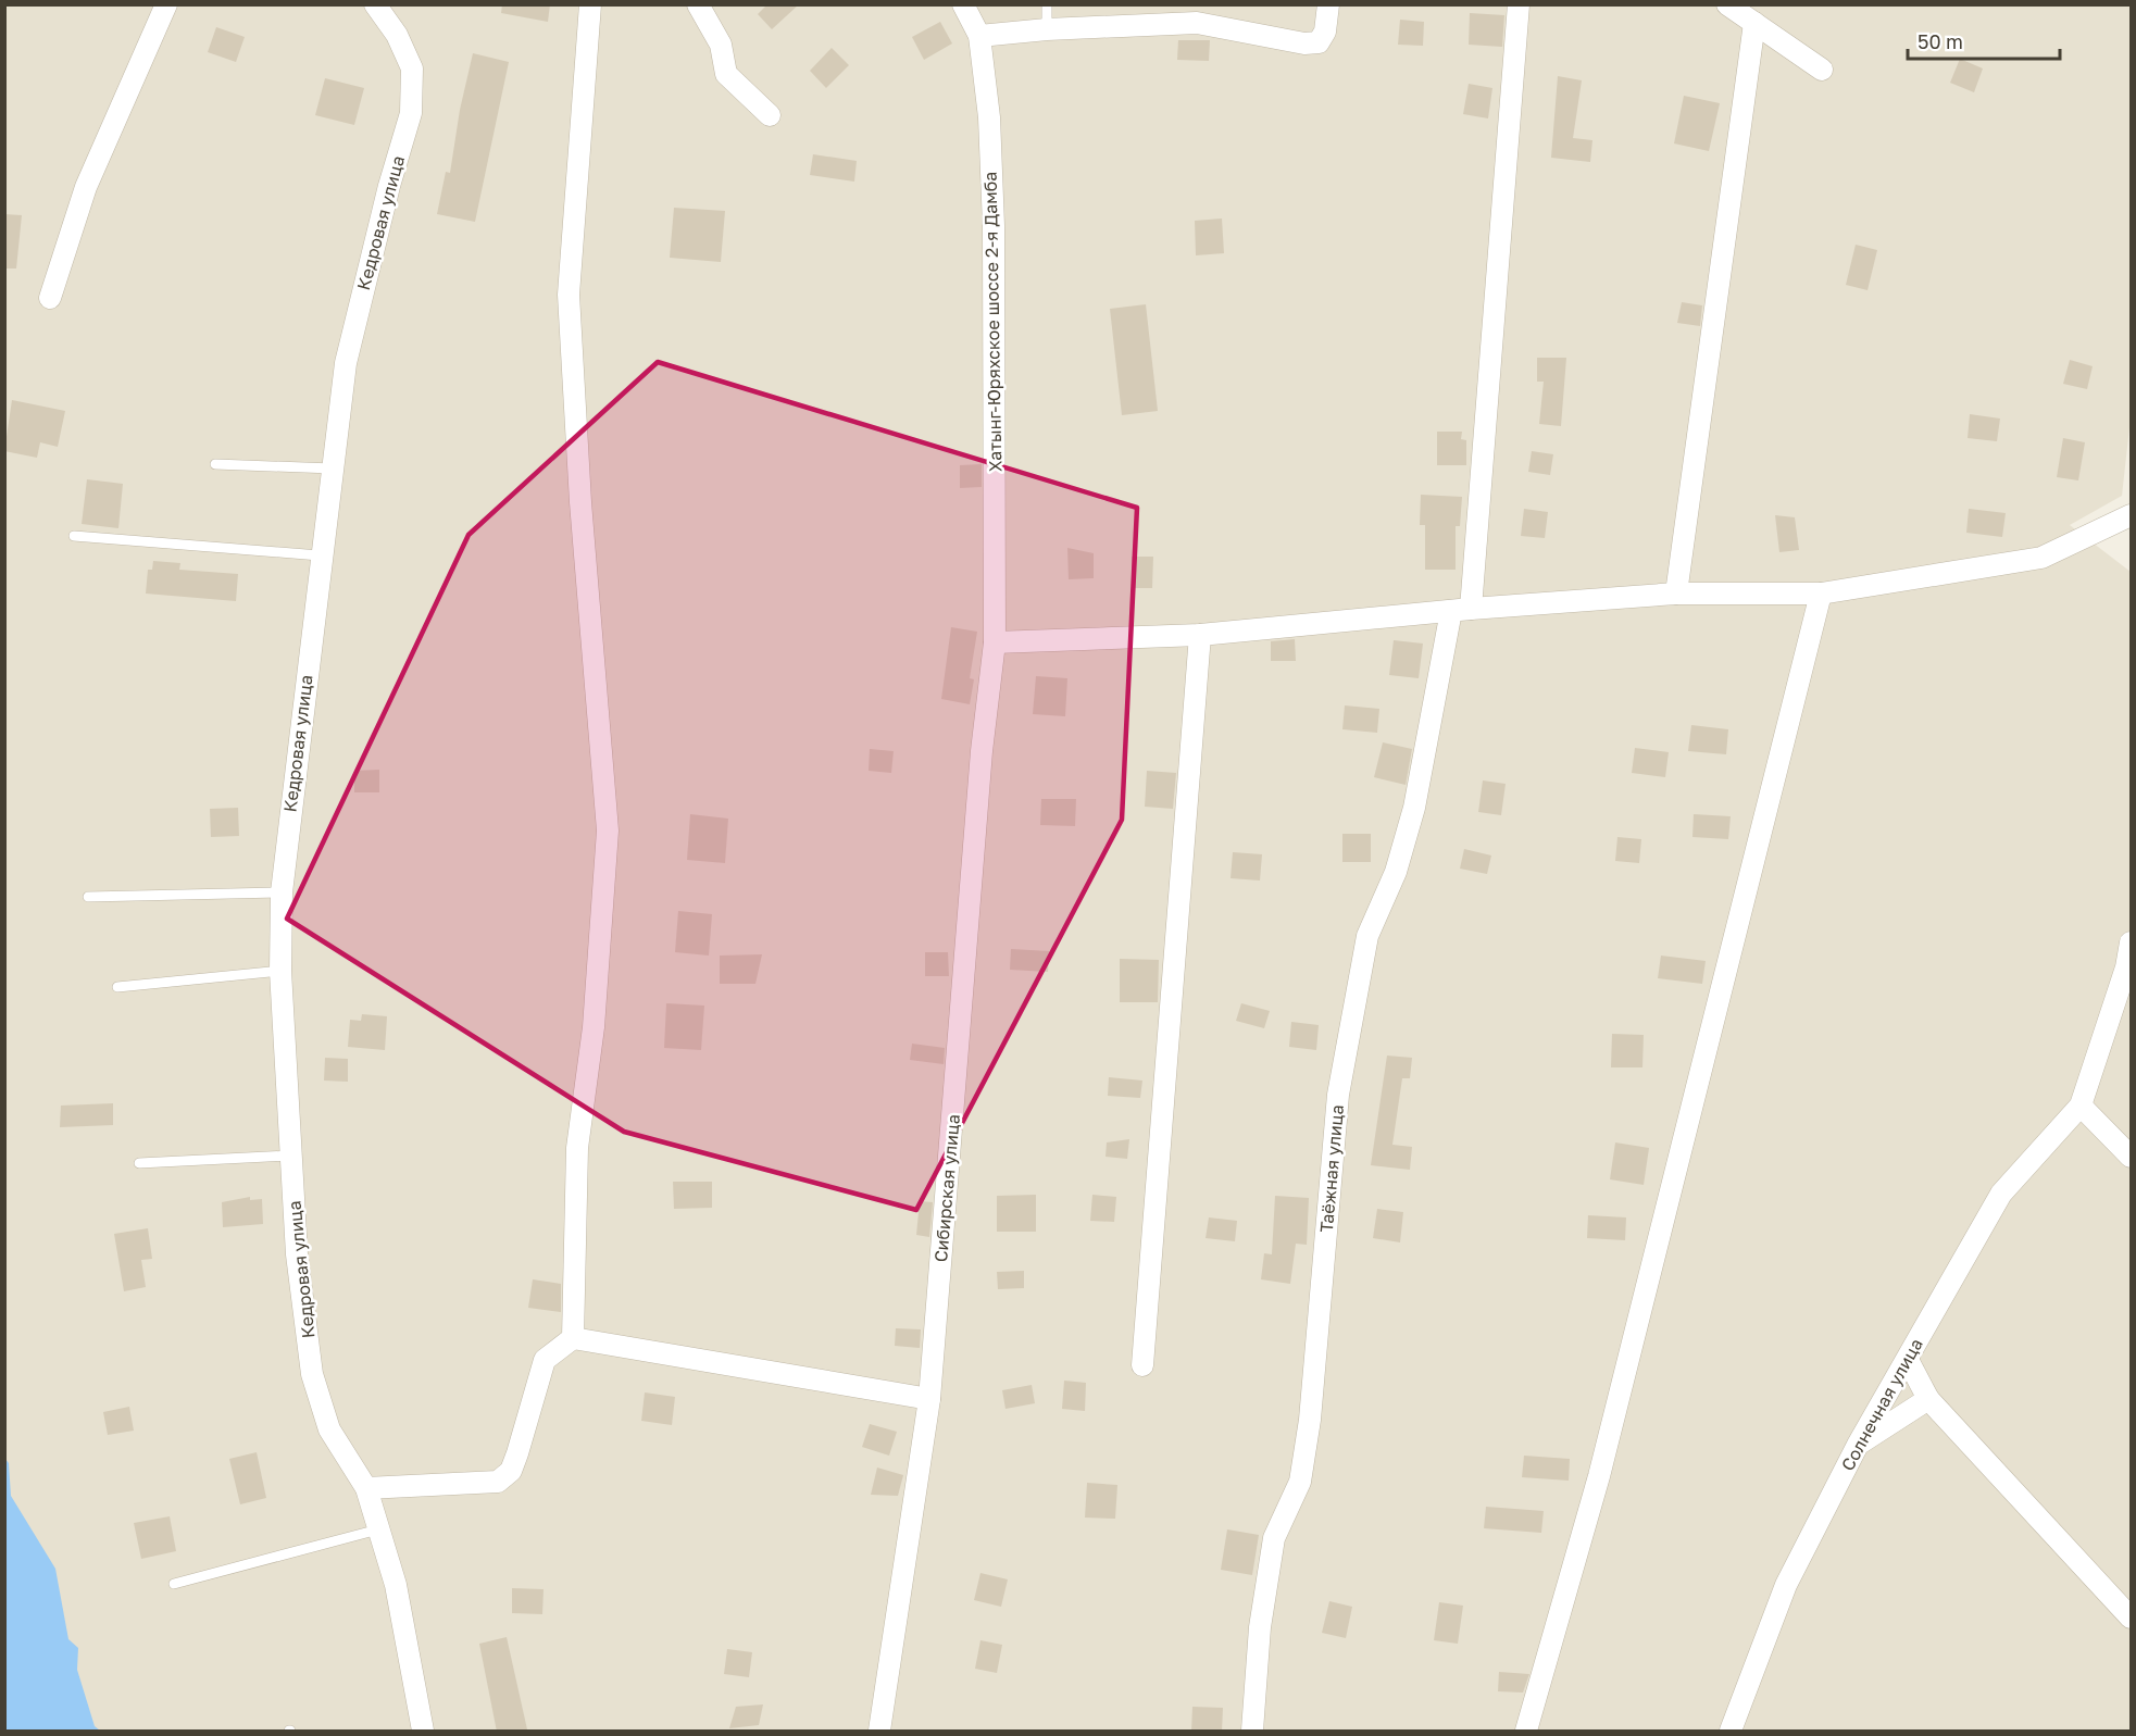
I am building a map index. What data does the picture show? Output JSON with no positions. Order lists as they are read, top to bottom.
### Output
{
  "streets": {
    "street": [
      "Кедровая улица",
      "Хатынг-Юряхское шоссе 2-я Дамба",
      "Таёжная улица",
      "Сибирская улица",
      "Солнечная улица"
    ]
  },
  "crossings": [
    ["Хатынг-Юряхское шоссе 2-я Дамба", "Сибирская улица"]
  ],
  "scale_bar": "50 m"
}
